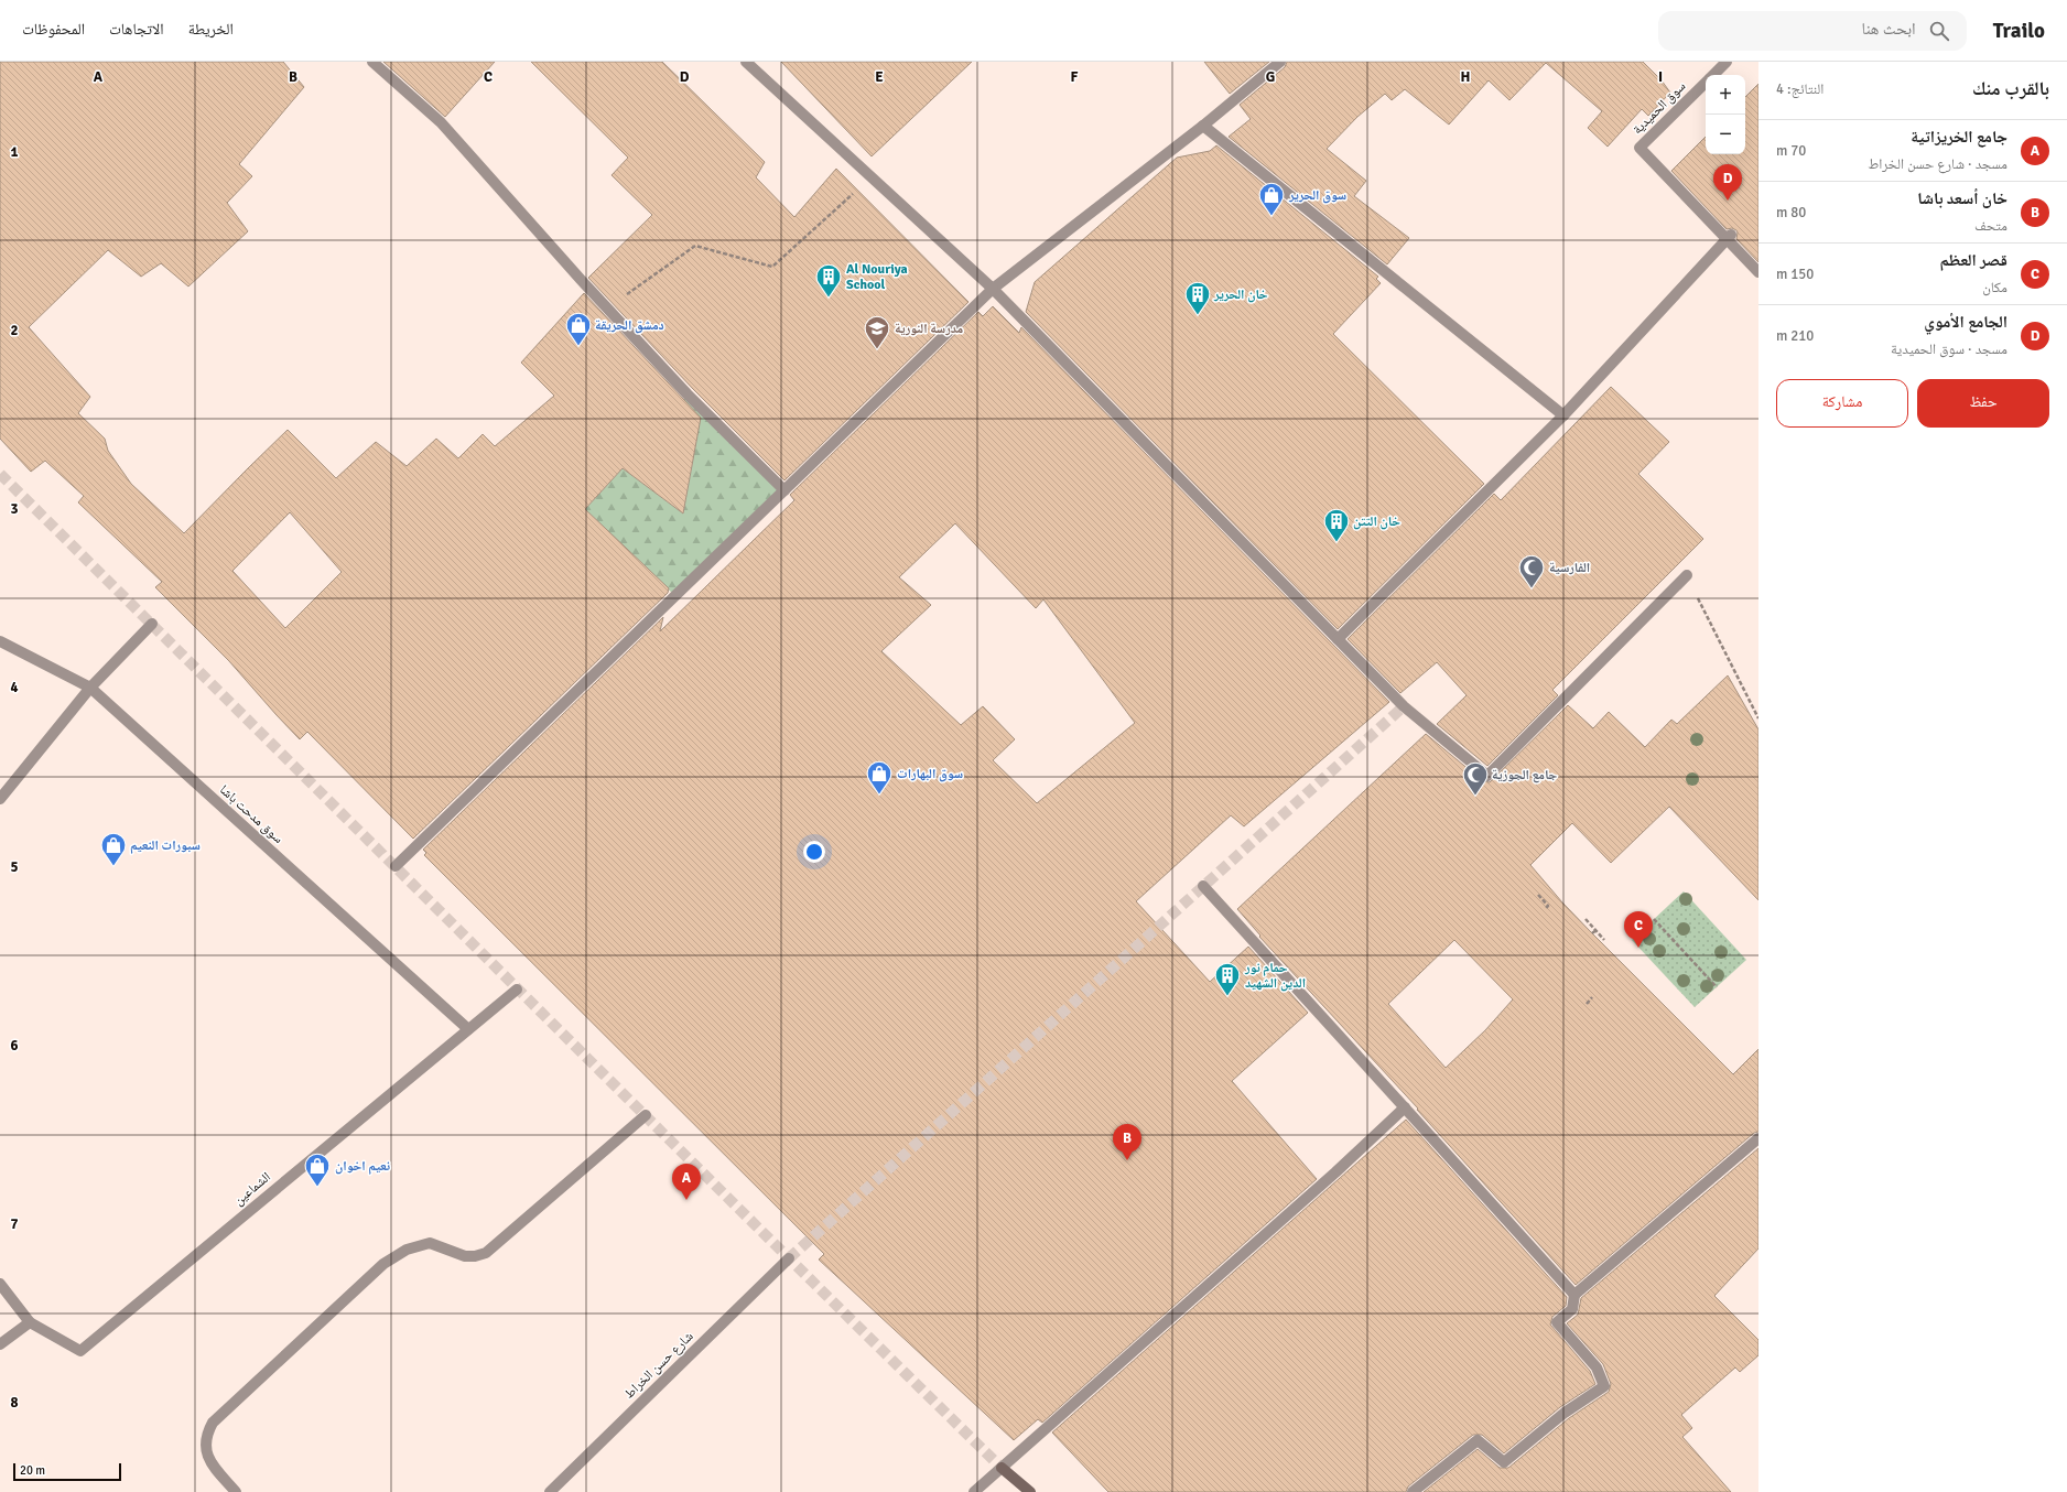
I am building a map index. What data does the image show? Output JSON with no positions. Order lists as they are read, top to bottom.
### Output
{
  "streets": {
    "street": [
      "سوق الحميدية",
      "سوق مدحت باشا",
      "الشماعين",
      "شارع حسن الخراط"
    ]
  },
  "crossings": [
    ["سوق مدحت باشا", "الشماعين"]
  ],
  "places": {
    "shop": [
      "سوق الحرير",
      "دمشق الحريقة",
      "سوق البهارات",
      "سبورات النعيم",
      "نعيم اخوان"
    ],
    "building": [
      "Al Nouriya School",
      "خان الحرير",
      "خان التتن",
      "حمام نور الدين الشهيد"
    ],
    "school or university": ["مدرسة النورية"],
    "mosque": ["الفارسية", "جامع الجوزية"]
  },
  "scale_bar": "20 m",
  "page": {
    "header": "Trailo",
    "search": "ابحث هنا",
    "nav": ["الخريطة", "الاتجاهات", "المحفوظات"],
    "heading": ["بالقرب منك", "النتائج: 4"],
    "map_buttons": ["+", "−"],
    "list": [
      {
        "mark": "A",
        "name": "جامع الخريزاتية",
        "note": "مسجد · شارع حسن الخراط",
        "value": "70 m"
      },
      {
        "mark": "B",
        "name": "خان أسعد باشا",
        "note": "متحف",
        "value": "80 m"
      },
      {
        "mark": "C",
        "name": "قصر العظم",
        "note": "مكان",
        "value": "150 m"
      },
      {
        "mark": "D",
        "name": "الجامع الأموي",
        "note": "مسجد · سوق الحميدية",
        "value": "210 m"
      }
    ],
    "pins": [
      "D",
      "C",
      "B",
      "A"
    ],
    "buttons": ["حفظ", "مشاركة"],
    "scale": "20 m"
  },
  "grid": {
    "columns": [
      "A",
      "B",
      "C",
      "D",
      "E",
      "F",
      "G",
      "H",
      "I"
    ],
    "rows": [
      "1",
      "2",
      "3",
      "4",
      "5",
      "6",
      "7",
      "8"
    ]
  }
}
